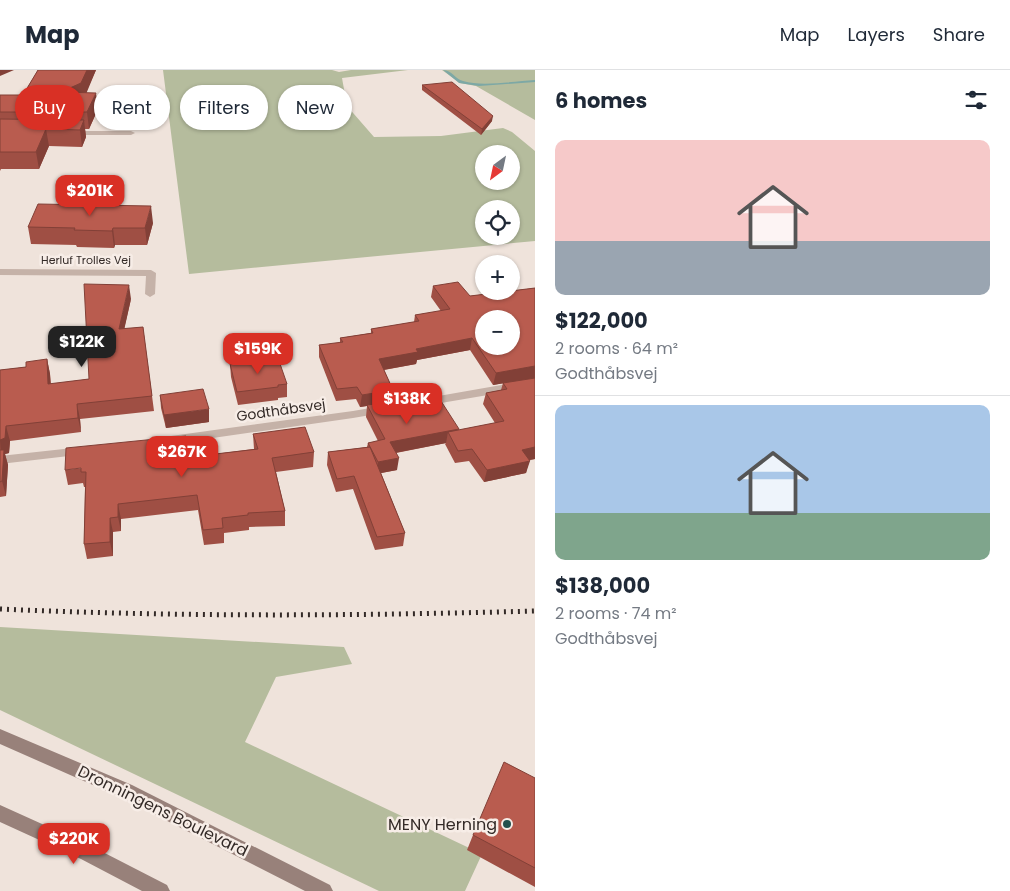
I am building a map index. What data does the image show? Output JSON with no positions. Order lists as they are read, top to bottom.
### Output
{
  "streets": {
    "main road": ["Dronningens Boulevard"],
    "street": ["Herluf Trolles Vej", "Godthåbsvej"]
  },
  "places": ["MENY Herning"],
  "north": "bottom left",
  "page": {
    "header": "Map",
    "nav": ["Map", "Layers", "Share"],
    "heading": "6 homes",
    "chip": [
      "Buy",
      "Rent",
      "Filters",
      "New"
    ],
    "list": [
      {
        "name": "$122,000",
        "note": "2 rooms · 64 m² · Godthåbsvej"
      },
      {
        "name": "$138,000",
        "note": "2 rooms · 74 m² · Godthåbsvej"
      }
    ],
    "map_buttons": ["+", "−"],
    "price": [
      "$201K",
      "$122K",
      "$159K",
      "$138K",
      "$267K",
      "$220K"
    ]
  }
}
